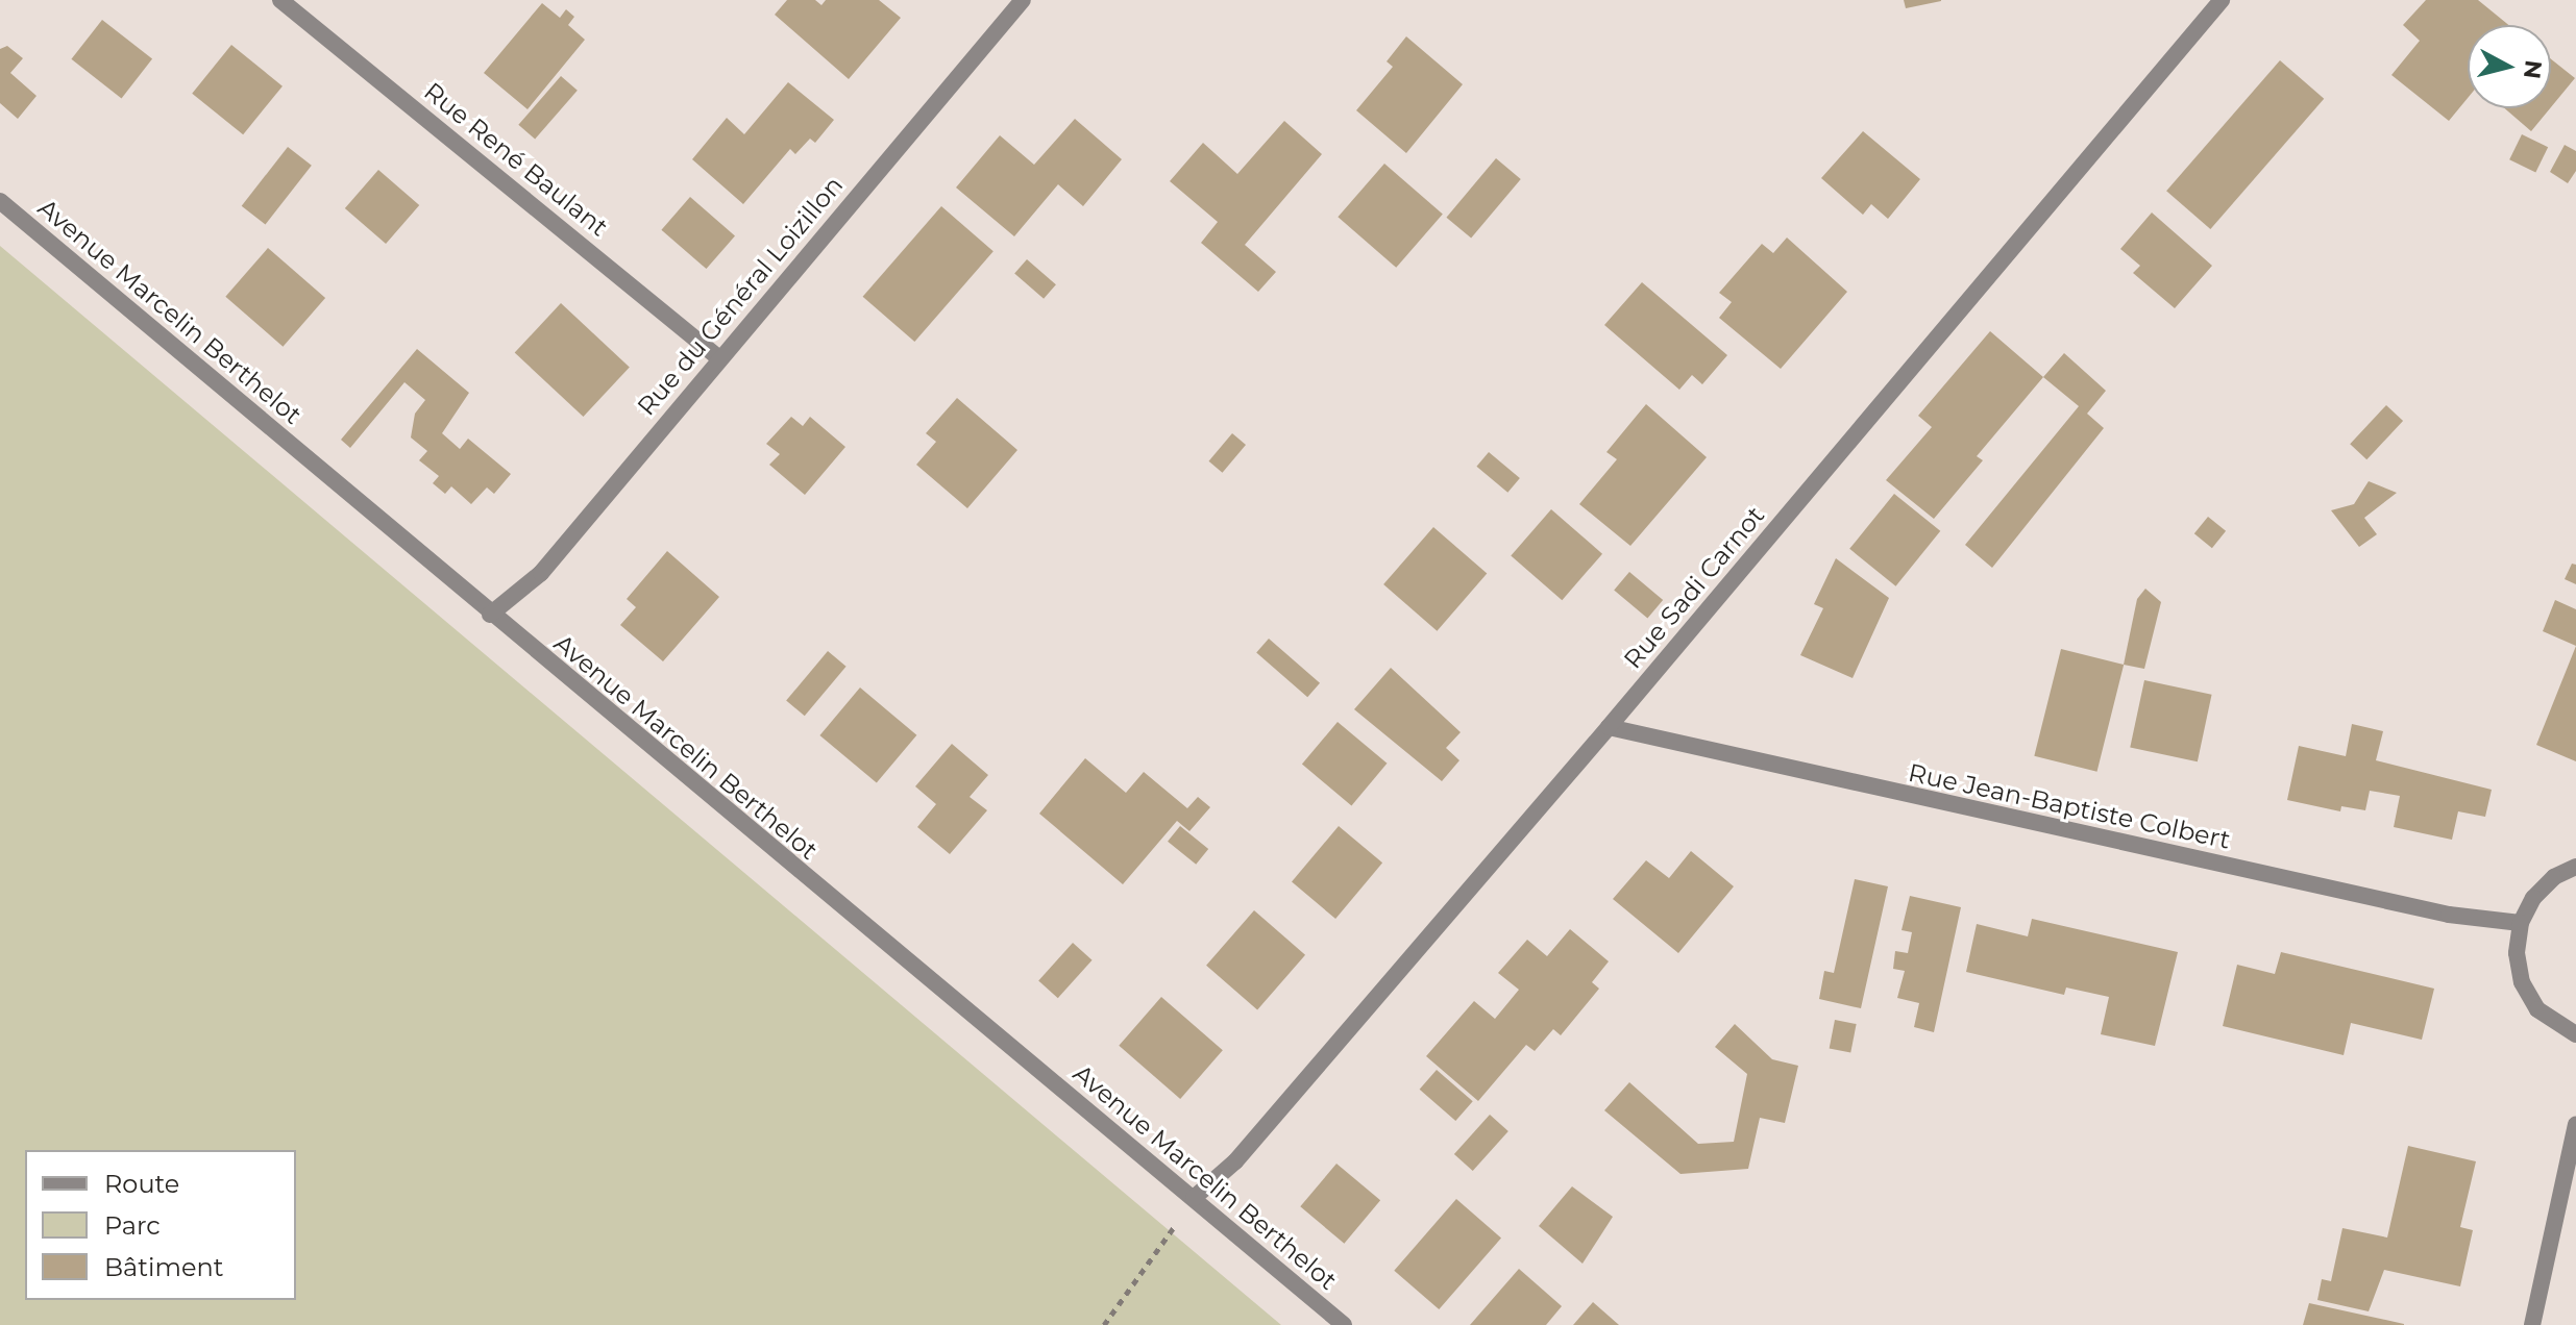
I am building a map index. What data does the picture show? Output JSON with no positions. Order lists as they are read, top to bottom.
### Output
{
  "streets": {
    "street": [
      "Rue René Baulant",
      "Rue du Général Loizillon",
      "Avenue Marcelin Berthelot",
      "Rue Sadi Carnot",
      "Rue Jean-Baptiste Colbert"
    ]
  },
  "crossings": [
    ["Rue René Baulant", "Rue du Général Loizillon"],
    ["Rue du Général Loizillon", "Avenue Marcelin Berthelot"],
    ["Avenue Marcelin Berthelot", "Rue Sadi Carnot"],
    ["Rue Sadi Carnot", "Rue Jean-Baptiste Colbert"]
  ],
  "legend": ["Route", "Parc", "Bâtiment"],
  "north": "right"
}
